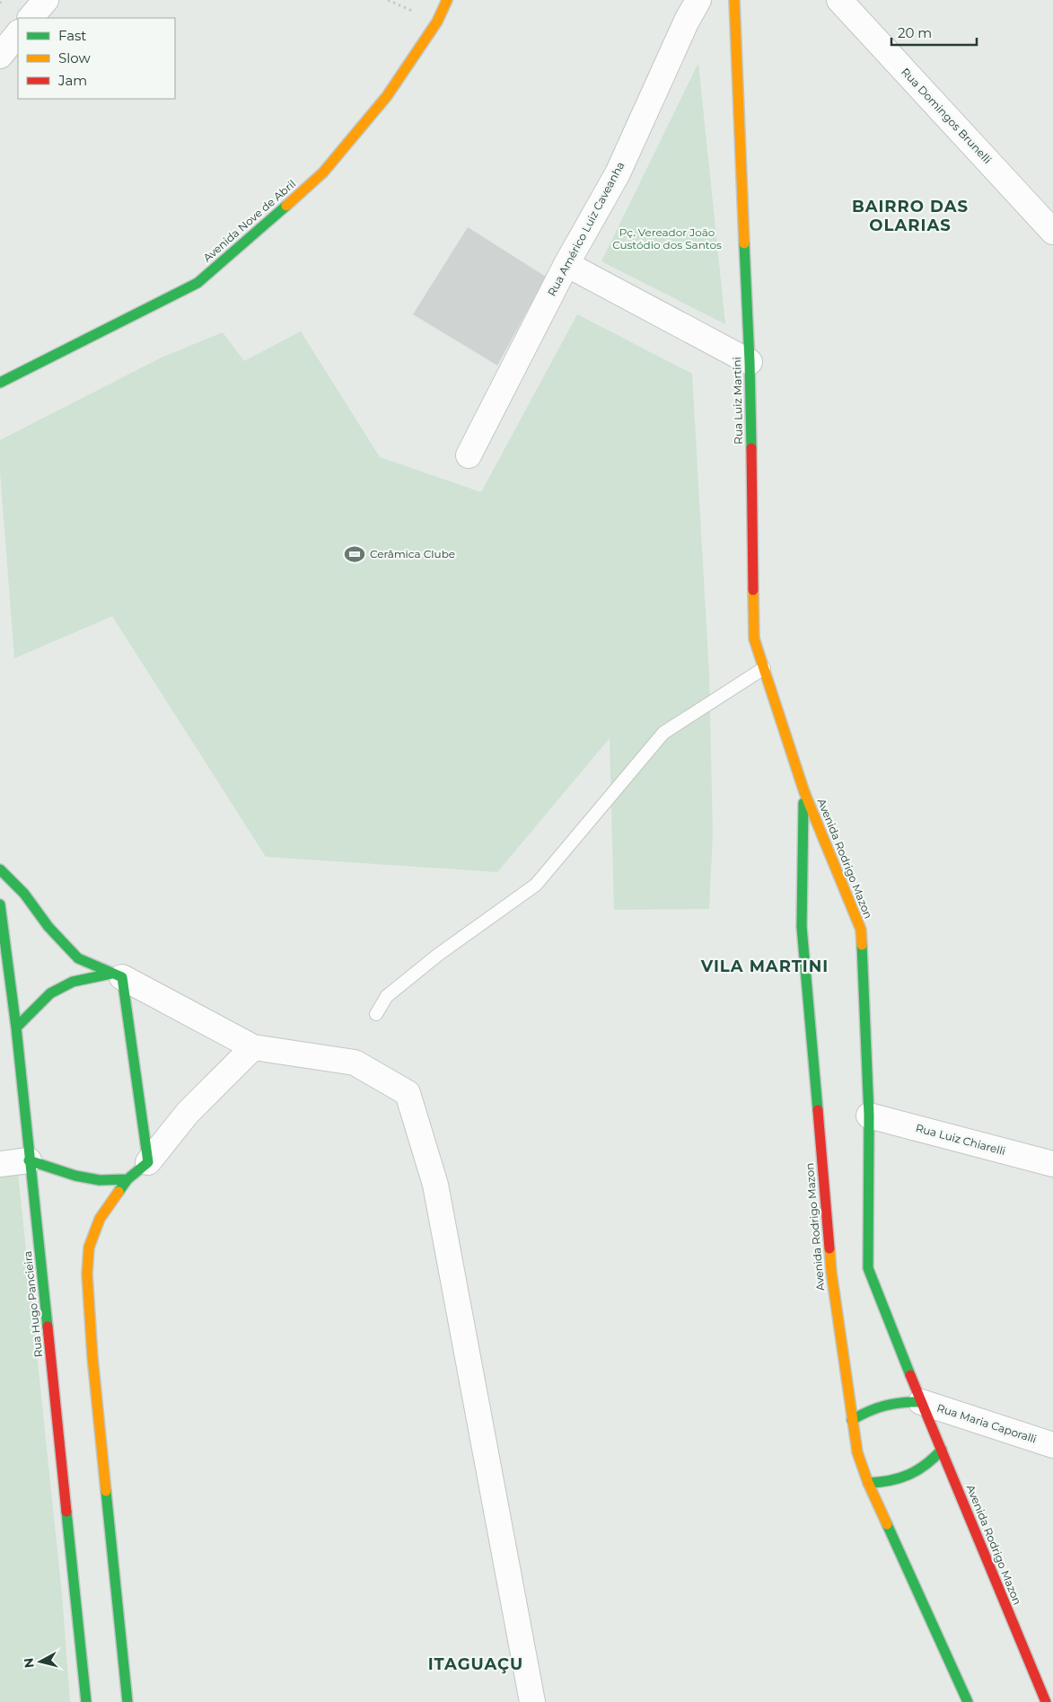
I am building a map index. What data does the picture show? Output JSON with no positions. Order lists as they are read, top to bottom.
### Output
{
  "streets": {
    "street": [
      "Rua Domingos Brunelli",
      "Avenida Nove de Abril",
      "Rua Américo Luiz Caveanha",
      "Rua Luiz Martini",
      "Avenida Rodrigo Mazon",
      "Rua Luiz Chiarelli",
      "Rua Hugo Pancieira",
      "Rua Maria Caporalli"
    ]
  },
  "crossings": [
    ["Rua Luiz Martini", "Avenida Rodrigo Mazon"],
    ["Avenida Rodrigo Mazon", "Rua Luiz Chiarelli"],
    ["Avenida Rodrigo Mazon", "Rua Maria Caporalli"]
  ],
  "districts": ["BAIRRO DAS OLARIAS", "VILA MARTINI", "ITAGUAÇU"],
  "parks": ["Pç. Vereador João Custódio dos Santos"],
  "places": {
    "sports": ["Cerâmica Clube"]
  },
  "legend": ["Fast", "Slow", "Jam"],
  "scale_bar": "20 m",
  "north": "left"
}
